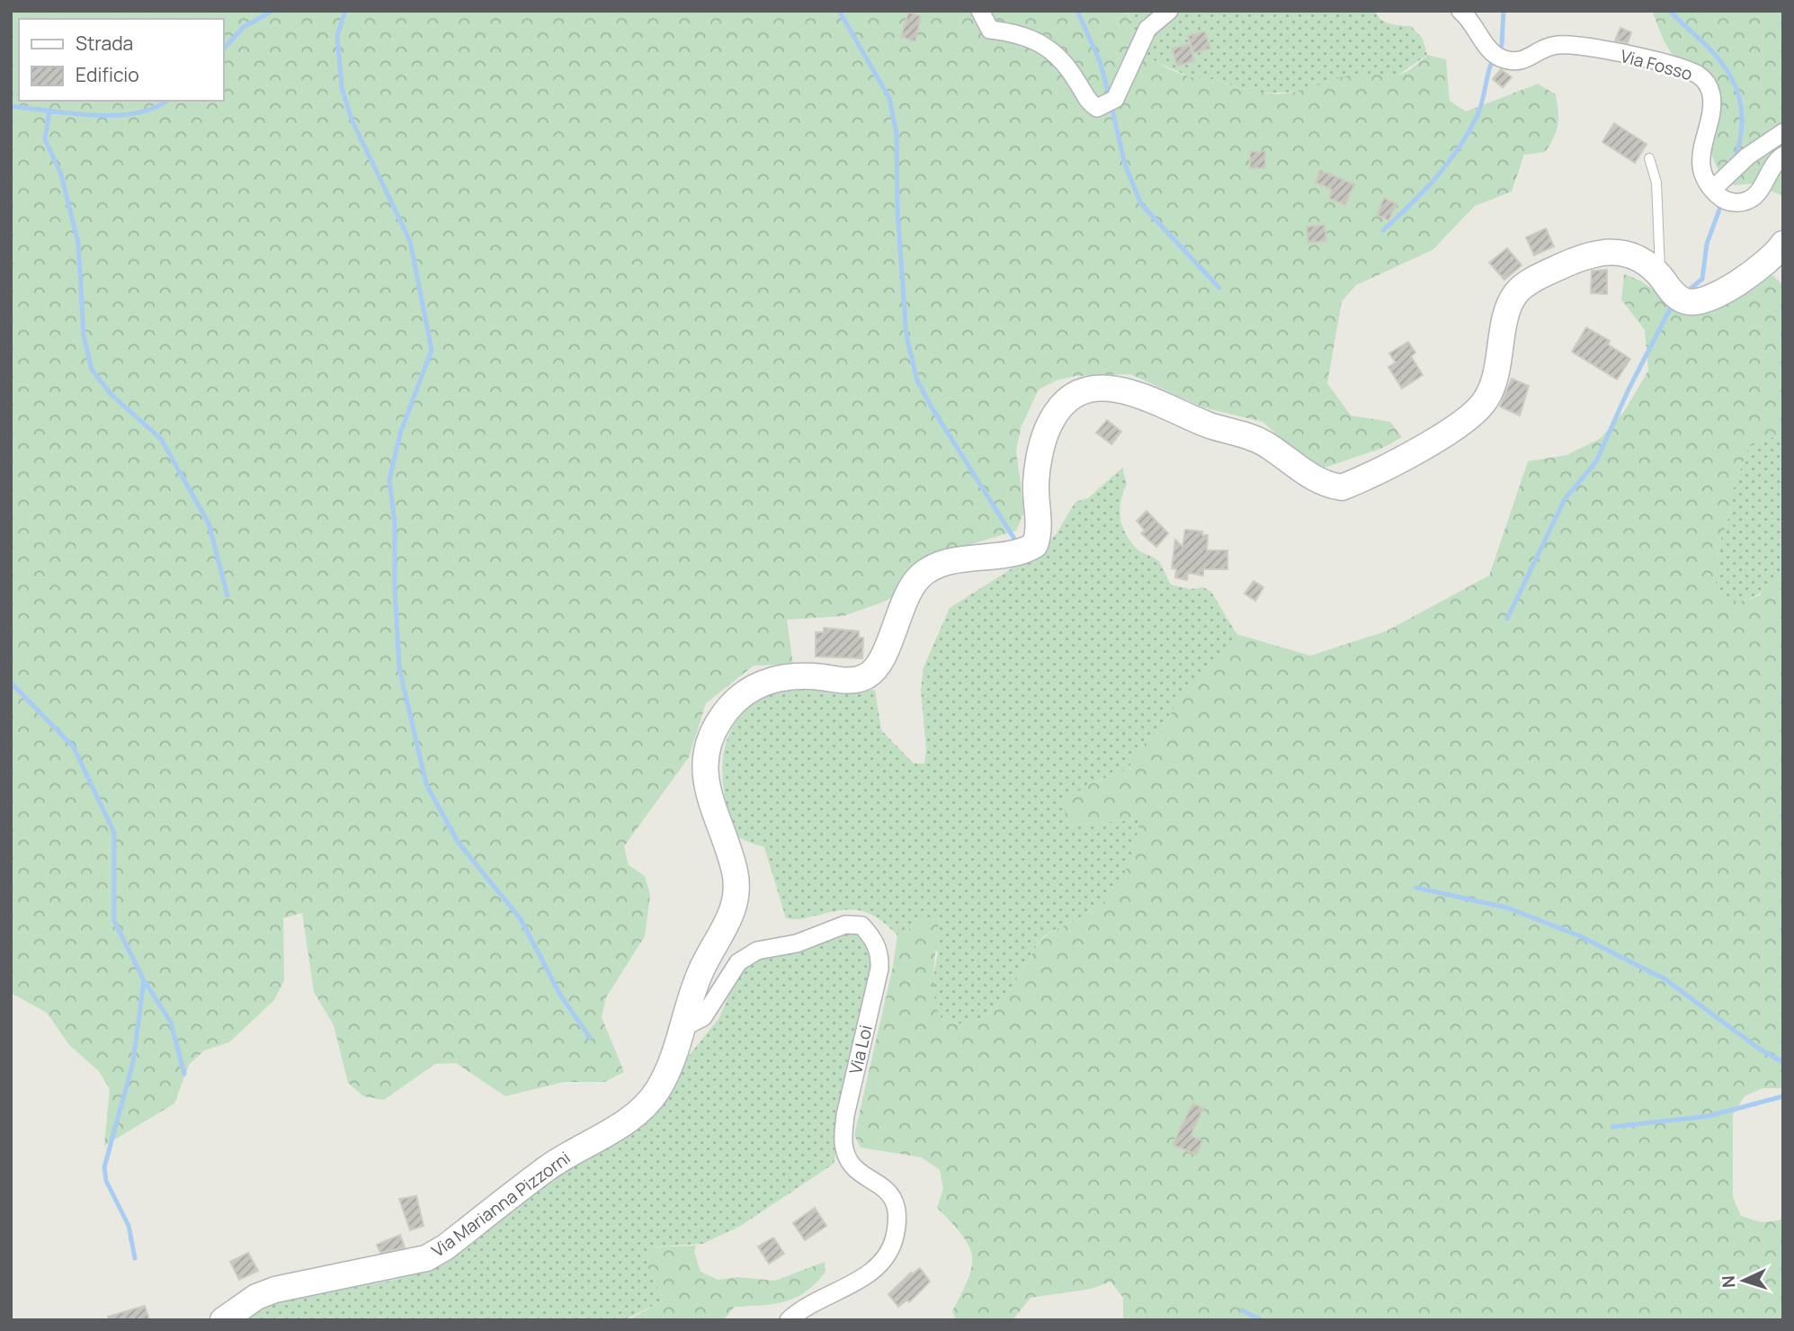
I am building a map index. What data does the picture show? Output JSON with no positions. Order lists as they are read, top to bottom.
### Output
{
  "streets": {
    "main road": ["Via Marianna Pizzorni"],
    "street": ["Via Fosso", "Via Loi"]
  },
  "crossings": [
    ["Via Loi", "Via Marianna Pizzorni"]
  ],
  "legend": ["Strada", "Edificio"],
  "north": "left"
}
